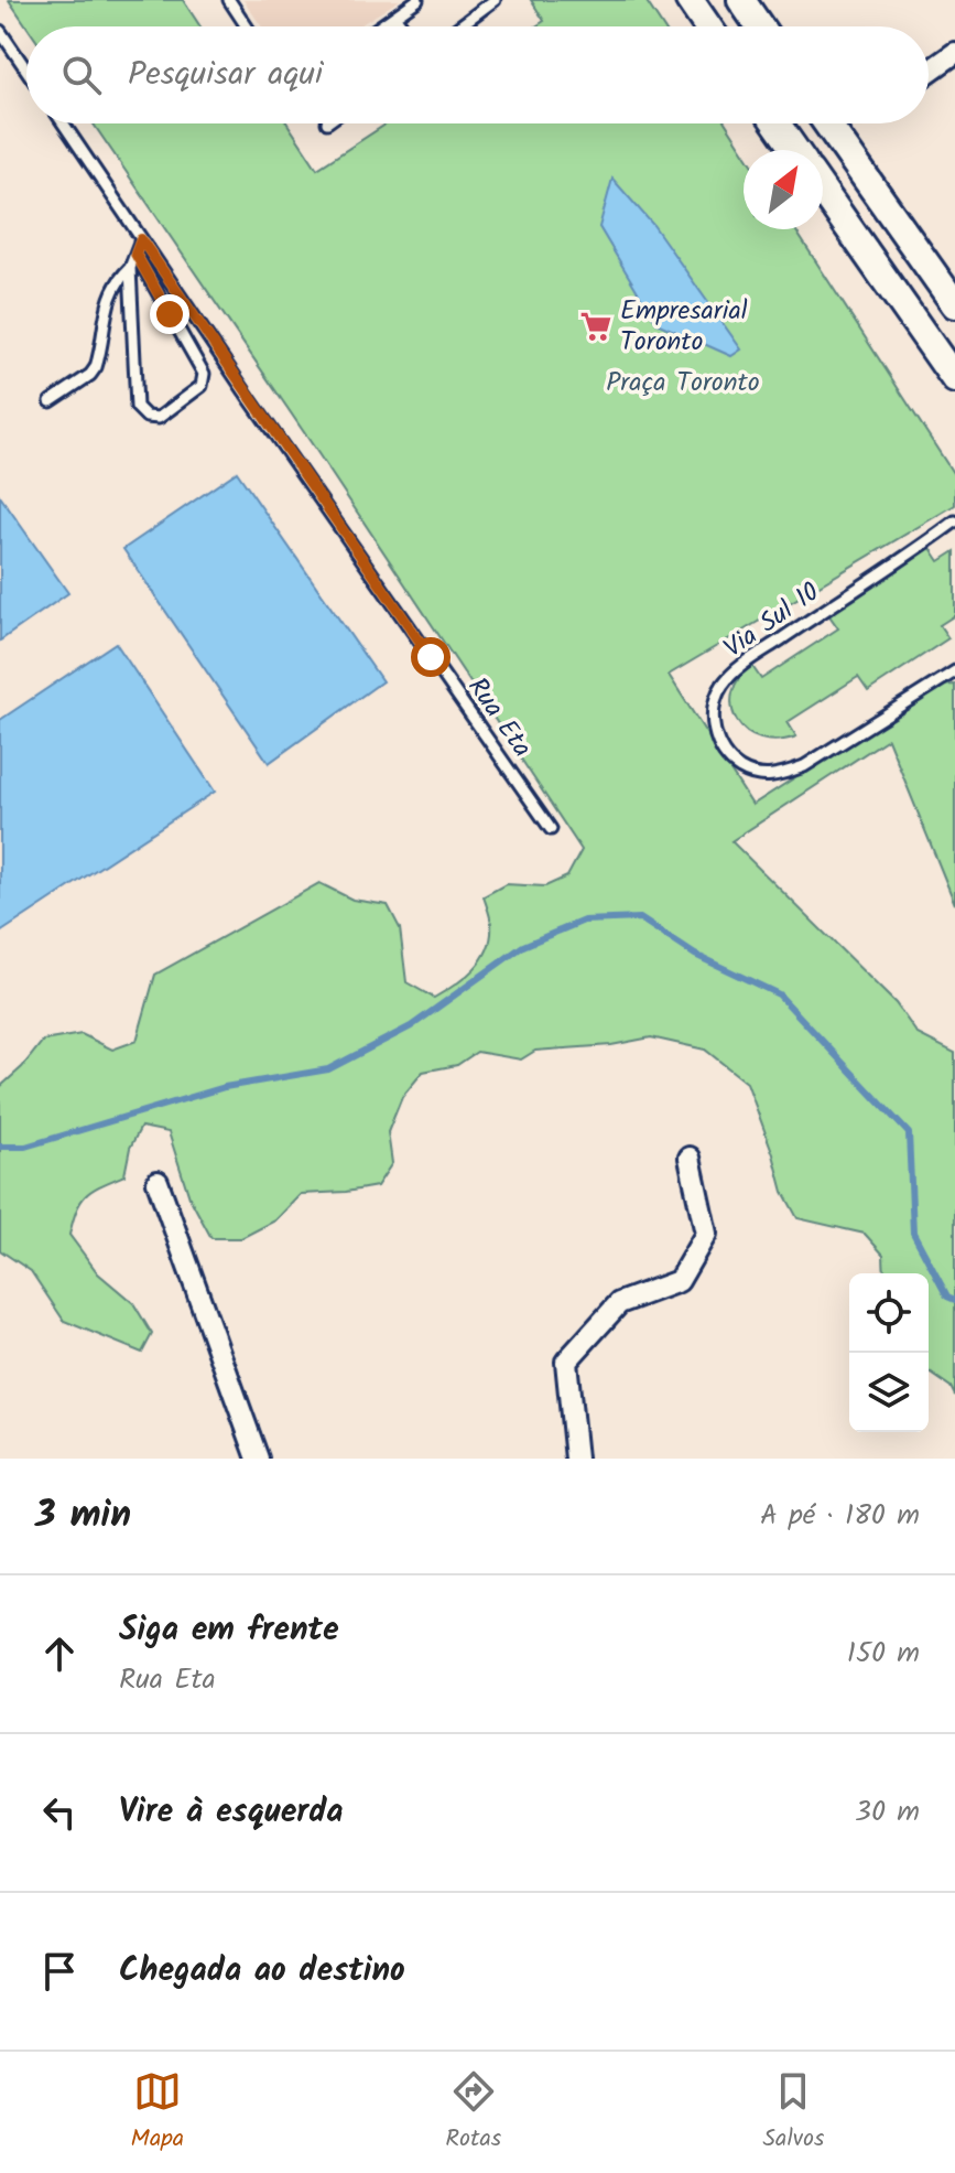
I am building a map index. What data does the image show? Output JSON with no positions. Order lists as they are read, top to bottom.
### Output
{
  "streets": {
    "lane": ["Via Sul 10", "Rua Eta"]
  },
  "parks": ["Praça Toronto"],
  "places": {
    "supermarket": ["Empresarial Toronto"]
  },
  "north": "top right",
  "page": {
    "search": "Pesquisar aqui",
    "heading": ["3 min", "A pé · 180 m"],
    "list": [
      ["Siga em frente", "Rua Eta", "150 m"],
      ["Vire à esquerda", "30 m"],
      "Chegada ao destino"
    ],
    "nav": ["Mapa", "Rotas", "Salvos"]
  }
}
